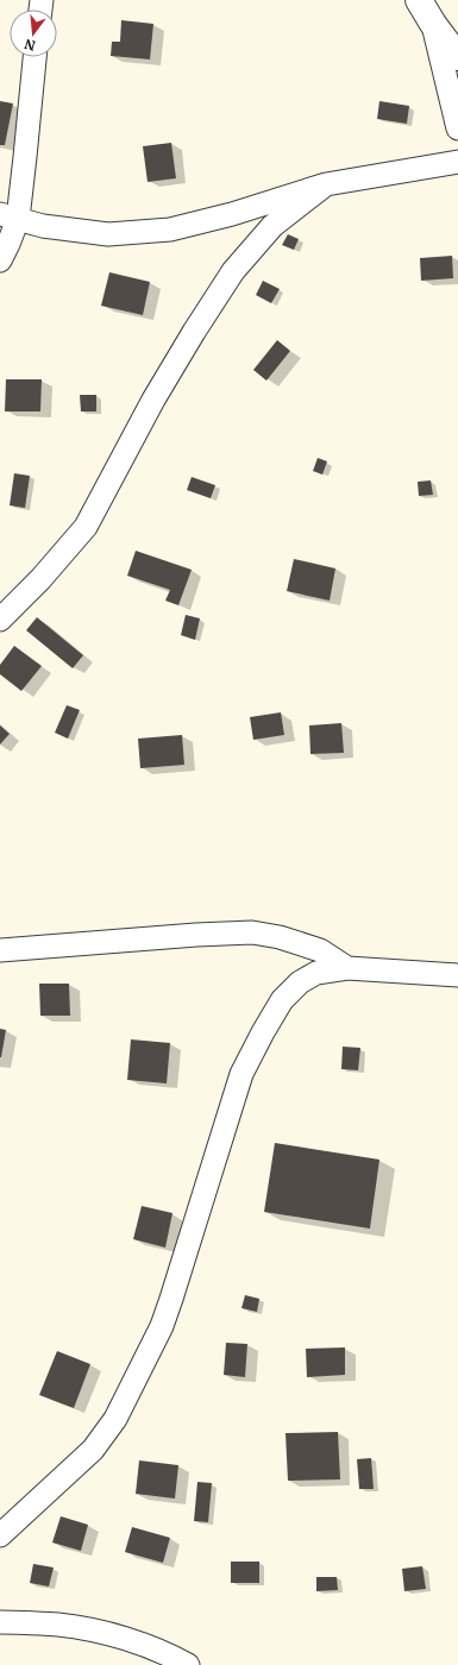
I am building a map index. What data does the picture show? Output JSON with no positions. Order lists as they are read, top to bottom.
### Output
{
  "north": "bottom"
}
